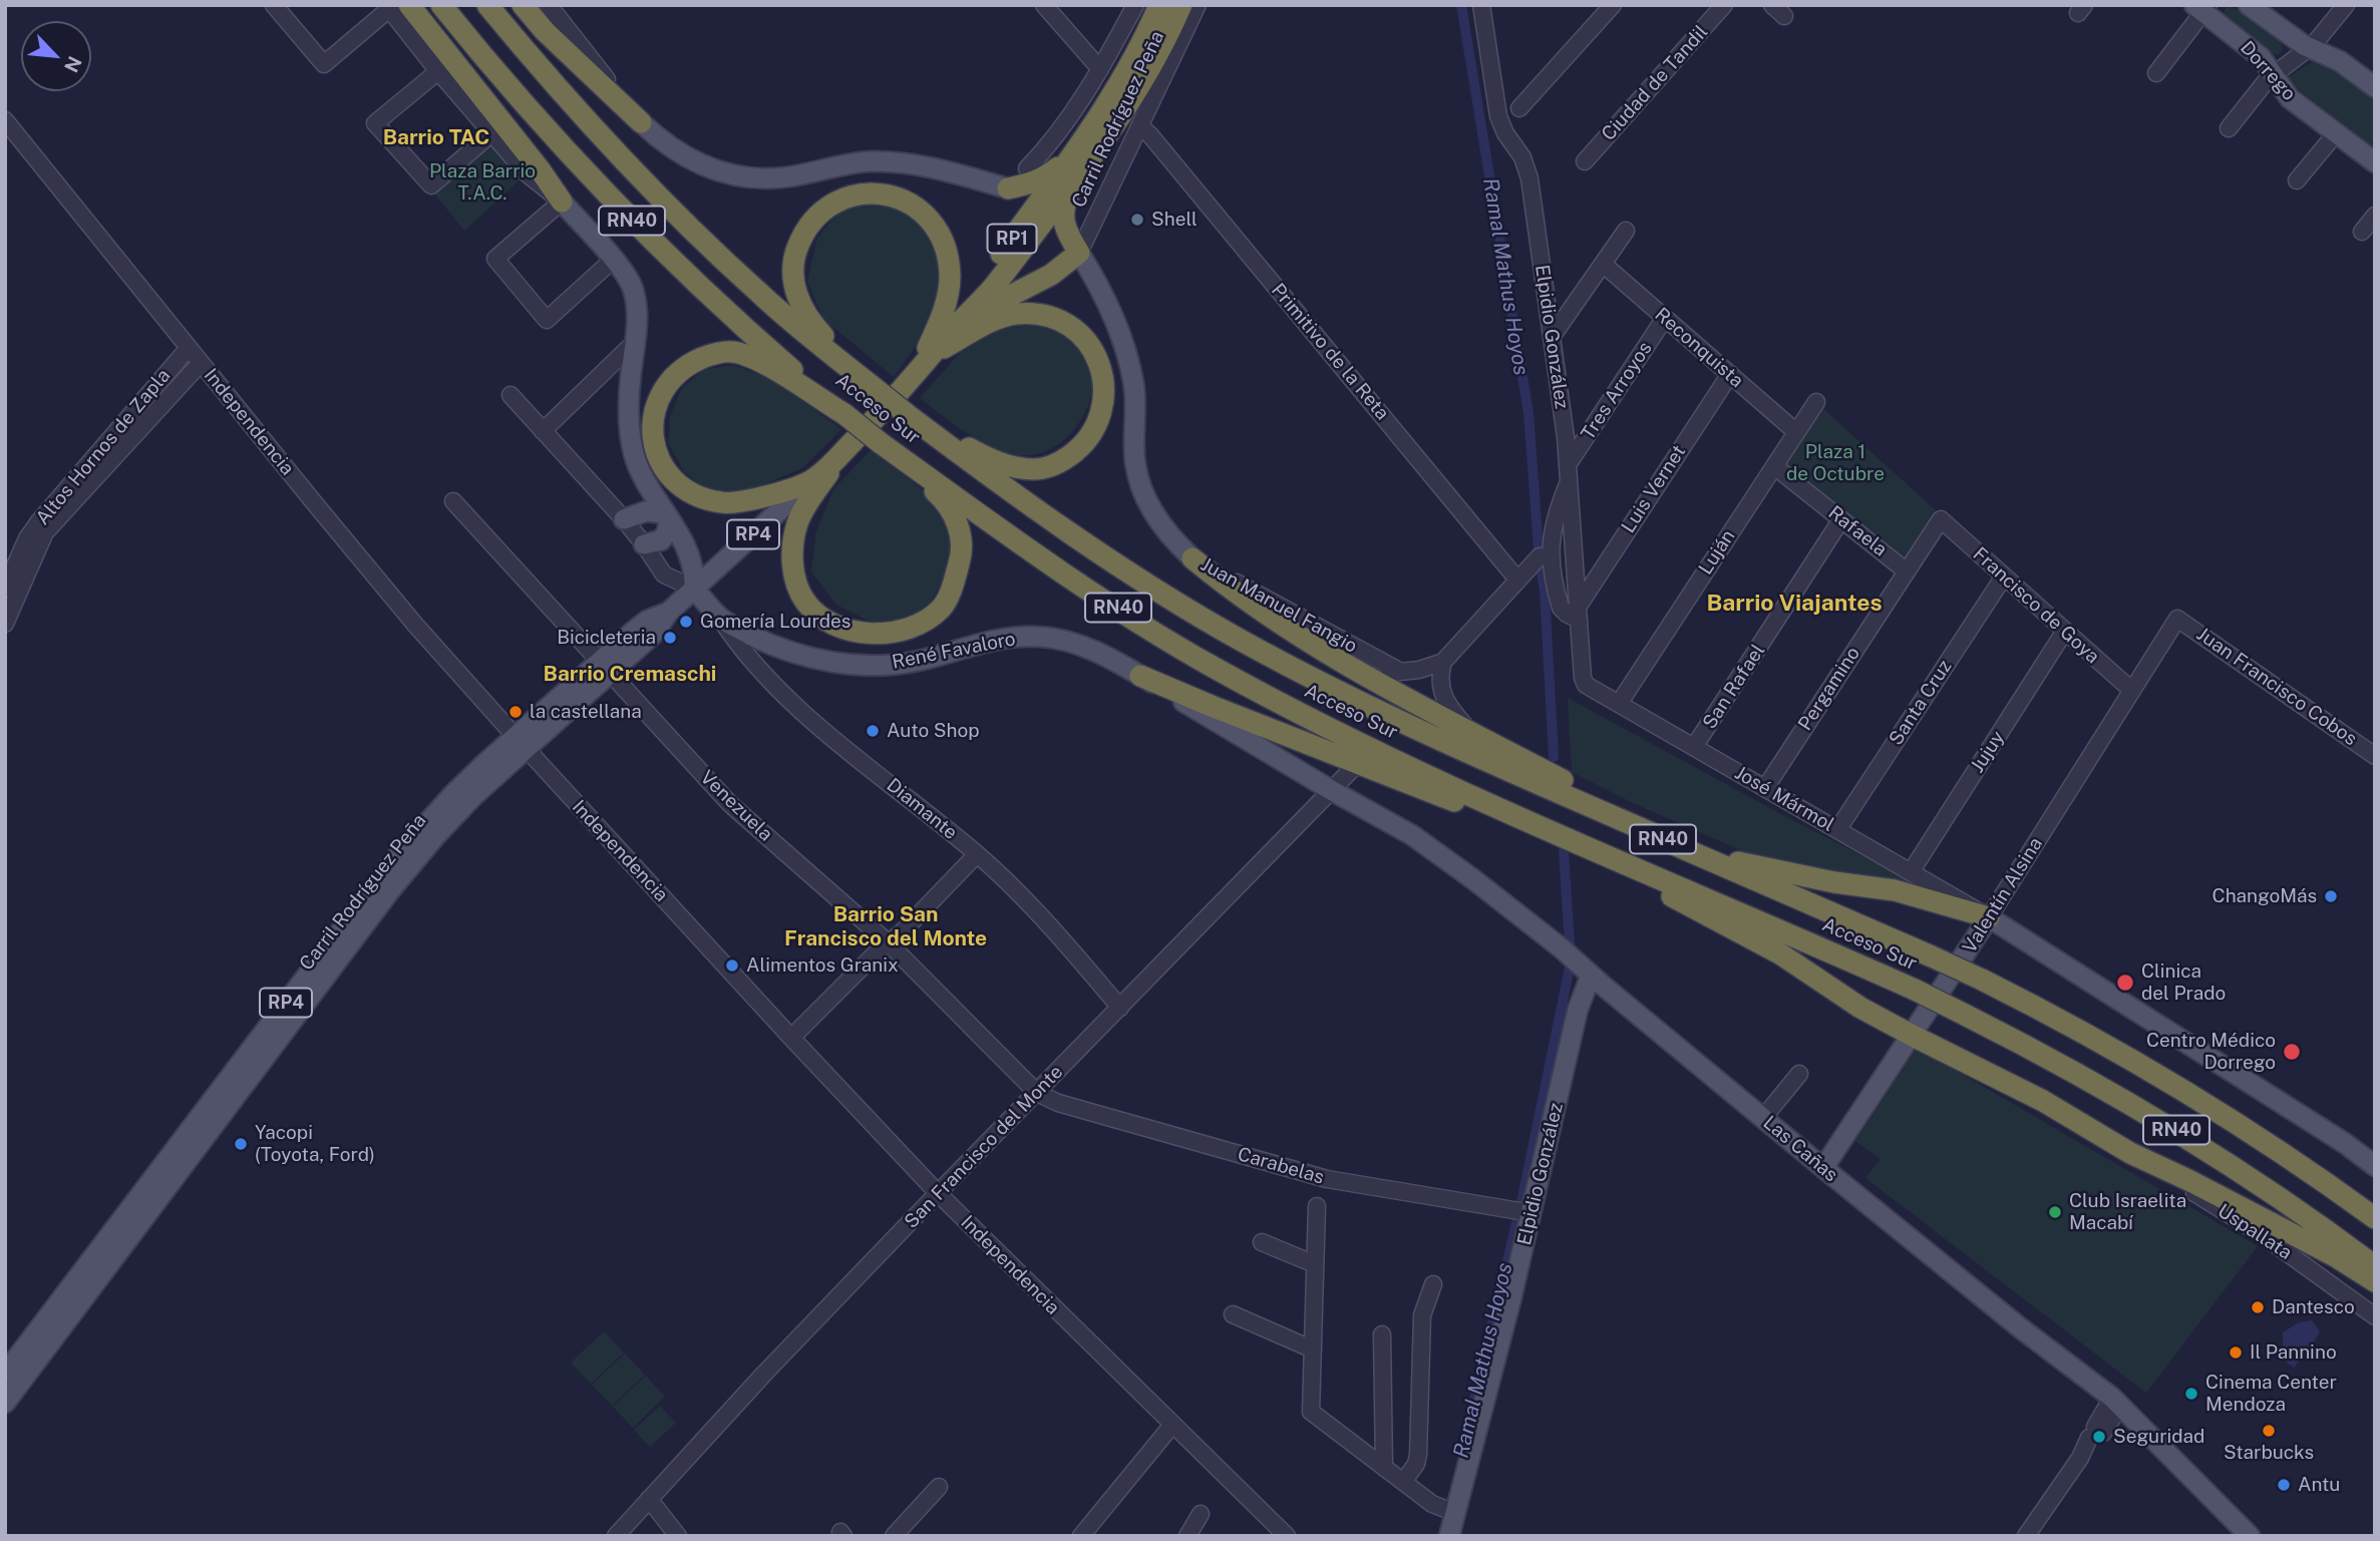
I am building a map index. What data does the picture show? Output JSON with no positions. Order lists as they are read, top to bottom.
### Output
{
  "streets": {
    "highway": [
      "Carril Rodríguez Peña",
      "RN40",
      "RP1",
      "Acceso Sur",
      "RP4"
    ],
    "main road": [
      "Dorrego",
      "Elpidio González",
      "Juan Manuel Fangio",
      "René Favaloro",
      "Valentín Alsina",
      "Las Cañas"
    ],
    "street": [
      "Ciudad de Tandil",
      "Reconquista",
      "Primitivo de la Reta",
      "Tres Arroyos",
      "Independencia",
      "Altos Hornos de Zapla",
      "Luis Vernet",
      "Rafaela",
      "Luján",
      "Francisco de Goya",
      "San Rafael",
      "Juan Francisco Cobos",
      "Pergamino",
      "Santa Cruz",
      "Jujuy",
      "José Mármol",
      "Venezuela",
      "Diamante",
      "San Francisco del Monte",
      "Carabelas",
      "Uspallata"
    ]
  },
  "crossings": [
    ["Carril Rodríguez Peña", "Primitivo de la Reta"],
    ["Carril Rodríguez Peña", "Independencia"],
    ["Carril Rodríguez Peña", "RP4"],
    ["Carril Rodríguez Peña", "Juan Manuel Fangio"],
    ["Carril Rodríguez Peña", "René Favaloro"],
    ["Carril Rodríguez Peña", "Venezuela"],
    ["RP1", "RP4"],
    ["Elpidio González", "Tres Arroyos"],
    ["Elpidio González", "Luis Vernet"],
    ["Elpidio González", "José Mármol"],
    ["Elpidio González", "Las Cañas"],
    ["Elpidio González", "Carabelas"],
    ["Reconquista", "Tres Arroyos"],
    ["Reconquista", "Luis Vernet"],
    ["Reconquista", "Luján"],
    ["Tres Arroyos", "Luis Vernet"],
    ["Independencia", "Altos Hornos de Zapla"],
    ["Independencia", "San Francisco del Monte"],
    ["Rafaela", "Luján"],
    ["Rafaela", "San Rafael"],
    ["Rafaela", "Pergamino"],
    ["Luján", "José Mármol"],
    ["Francisco de Goya", "Pergamino"],
    ["Francisco de Goya", "Santa Cruz"],
    ["Francisco de Goya", "Jujuy"],
    ["Francisco de Goya", "Valentín Alsina"],
    ["René Favaloro", "Diamante"],
    ["René Favaloro", "San Francisco del Monte"],
    ["René Favaloro", "Las Cañas"],
    ["San Rafael", "José Mármol"],
    ["Juan Francisco Cobos", "Valentín Alsina"],
    ["Pergamino", "José Mármol"],
    ["Santa Cruz", "José Mármol"],
    ["Jujuy", "José Mármol"],
    ["José Mármol", "Valentín Alsina"],
    ["Venezuela", "San Francisco del Monte"],
    ["Venezuela", "Carabelas"],
    ["Diamante", "San Francisco del Monte"],
    ["Valentín Alsina", "Las Cañas"],
    ["San Francisco del Monte", "Las Cañas"],
    ["San Francisco del Monte", "Carabelas"]
  ],
  "districts": [
    "Barrio TAC",
    "Barrio Viajantes",
    "Barrio Cremaschi",
    "Barrio San Francisco del Monte"
  ],
  "water": ["Ramal Mathus Hoyos"],
  "parks": ["Plaza Barrio T.A.C.", "Plaza 1 de Octubre"],
  "places": [
    "Shell",
    "Gomería Lourdes",
    "Bicicleteria",
    "la castellana",
    "Auto Shop",
    "ChangoMás",
    "Alimentos Granix",
    "Clinica del Prado",
    "Centro Médico Dorrego",
    "Yacopi (Toyota, Ford)",
    "Club Israelita Macabí",
    "Dantesco",
    "Il Pannino",
    "Cinema Center Mendoza",
    "Starbucks",
    "Seguridad",
    "Antu"
  ],
  "north": "bottom right"
}
